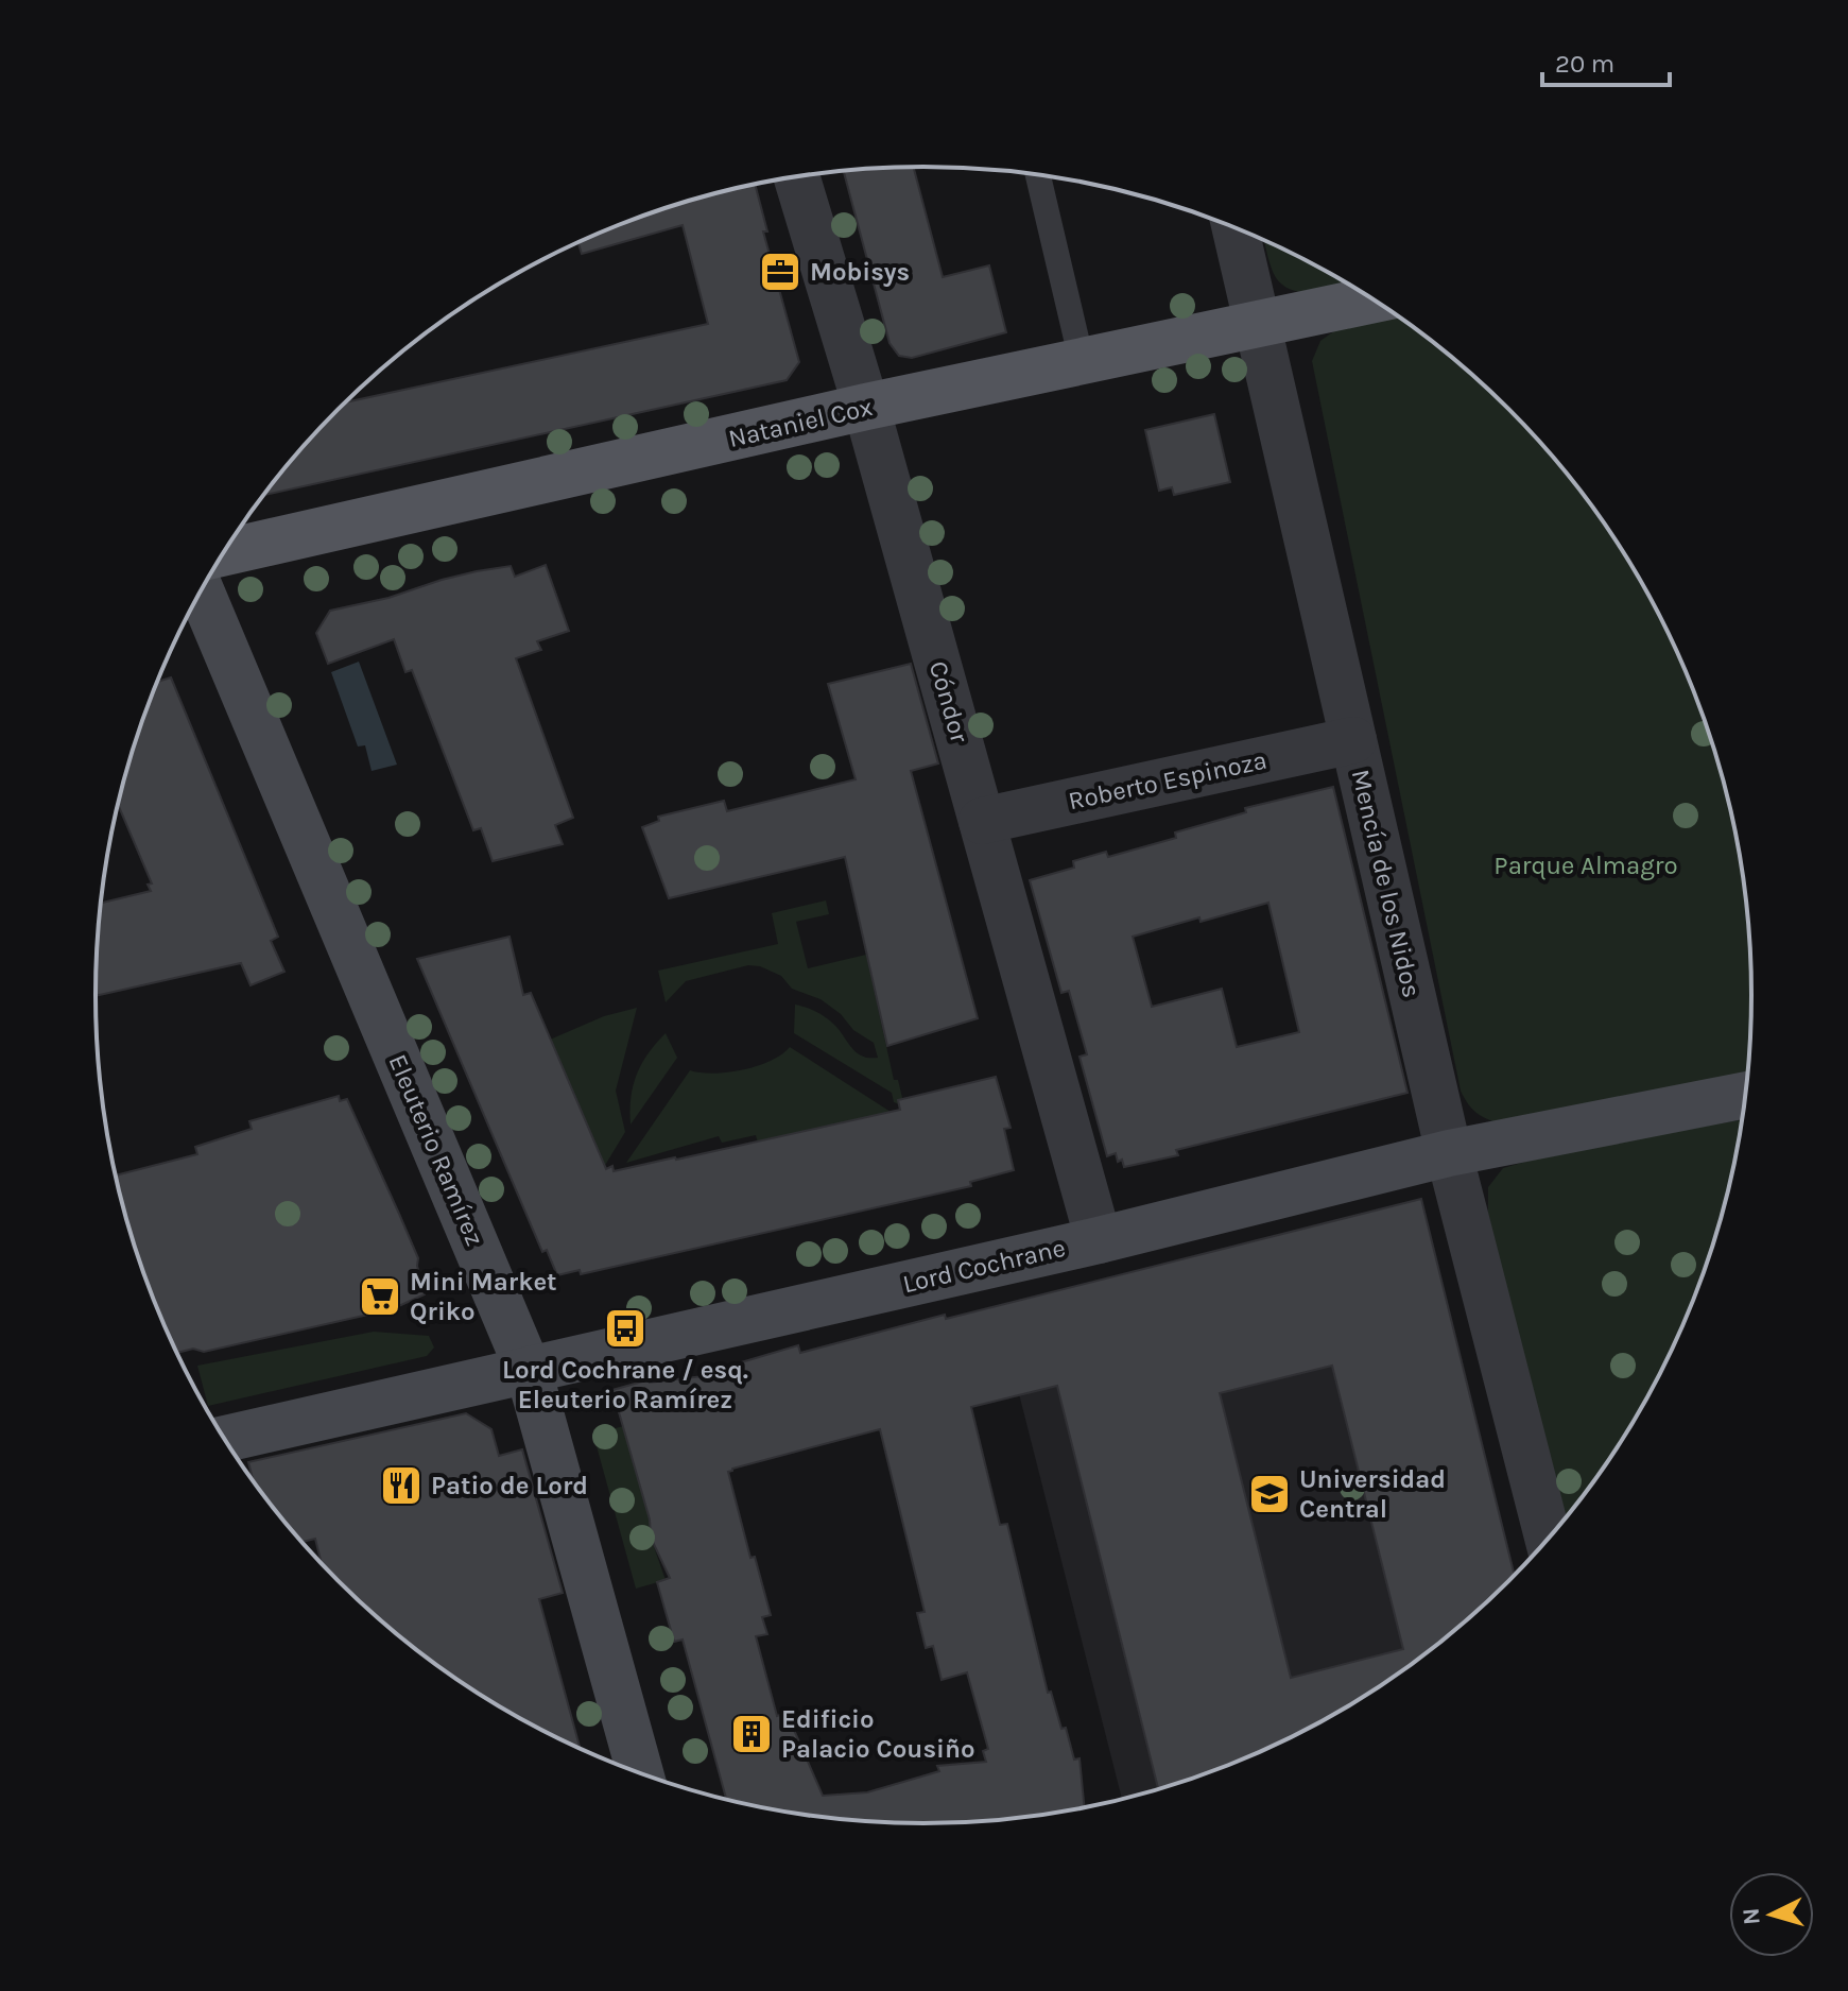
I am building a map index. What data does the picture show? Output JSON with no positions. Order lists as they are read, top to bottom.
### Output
{
  "streets": {
    "main road": ["Nataniel Cox"],
    "street": [
      "Cóndor",
      "Roberto Espinoza",
      "Mencía de los Nidos",
      "Eleuterio Ramírez",
      "Lord Cochrane"
    ]
  },
  "crossings": [
    ["Nataniel Cox", "Cóndor"],
    ["Nataniel Cox", "Mencía de los Nidos"],
    ["Cóndor", "Roberto Espinoza"],
    ["Cóndor", "Lord Cochrane"],
    ["Roberto Espinoza", "Mencía de los Nidos"],
    ["Mencía de los Nidos", "Lord Cochrane"],
    ["Eleuterio Ramírez", "Lord Cochrane"]
  ],
  "parks": ["Parque Almagro"],
  "places": {
    "office": ["Mobisys"],
    "supermarket": ["Mini Market Qriko"],
    "bus stop": ["Lord Cochrane / esq. Eleuterio Ramírez"],
    "restaurant": ["Patio de Lord"],
    "school or university": ["Universidad Central"],
    "building": ["Edificio Palacio Cousiño"]
  },
  "scale_bar": "20 m",
  "north": "left"
}
